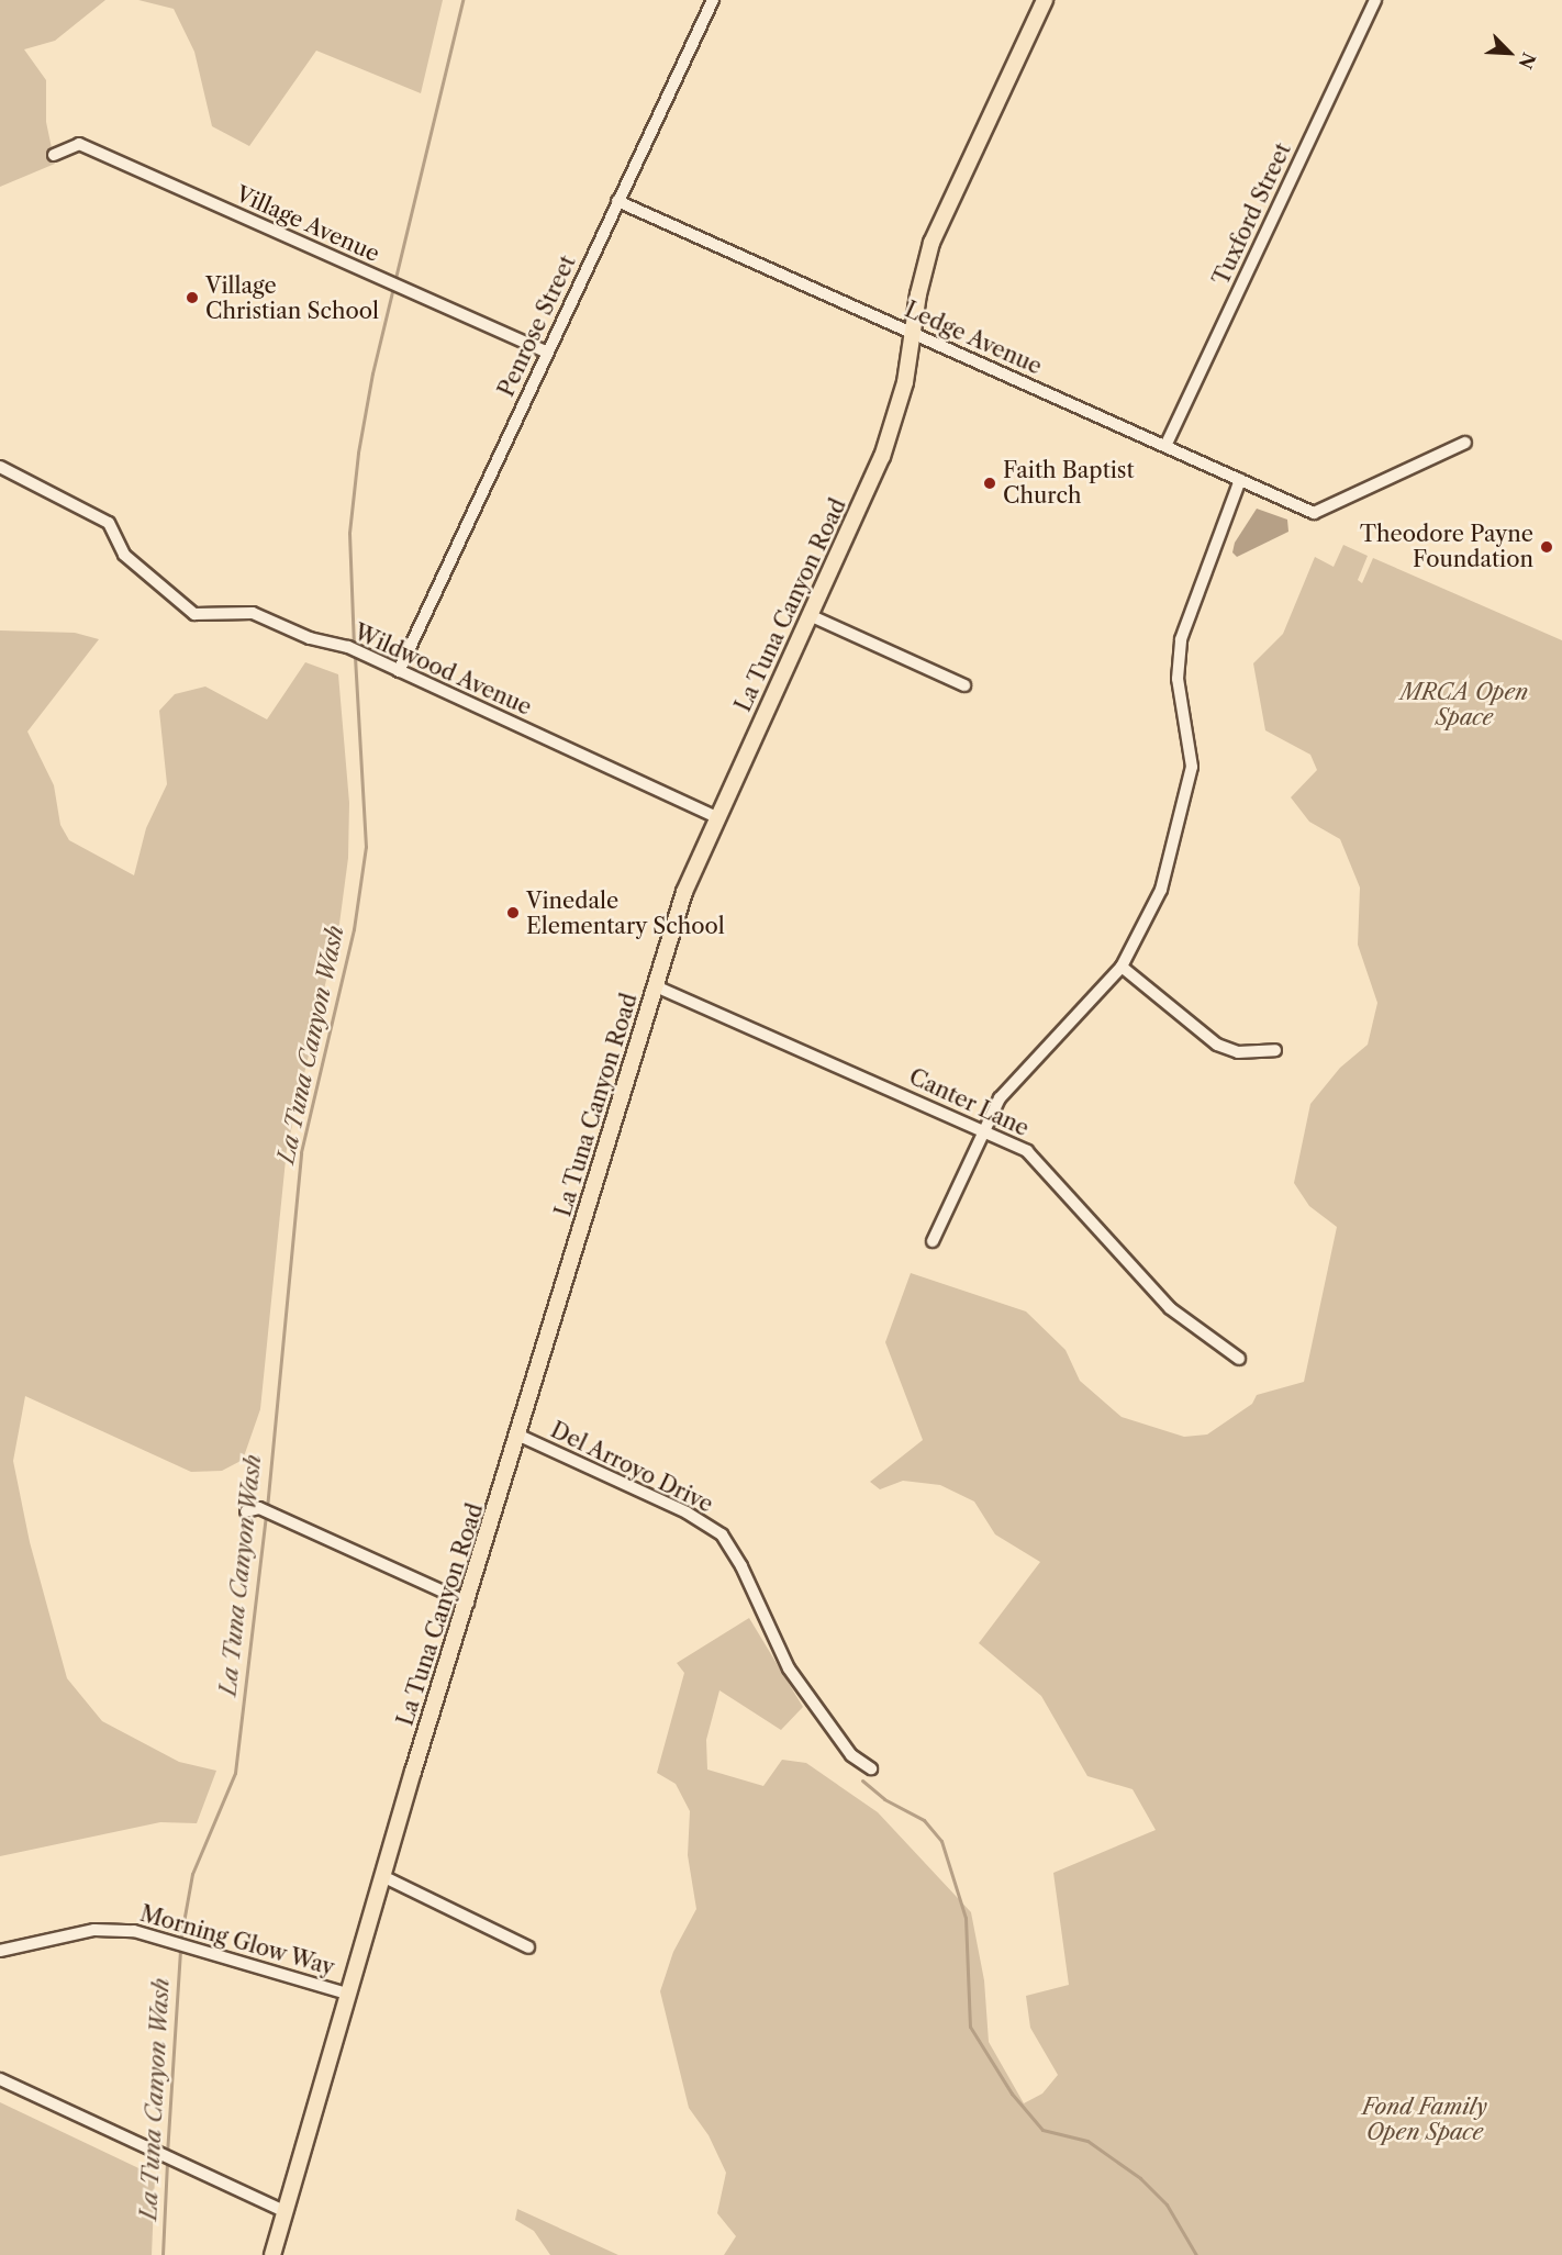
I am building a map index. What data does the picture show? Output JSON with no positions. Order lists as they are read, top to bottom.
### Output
{
  "streets": {
    "main road": ["La Tuna Canyon Road"],
    "street": [
      "Tuxford Street",
      "Village Avenue",
      "Penrose Street",
      "Ledge Avenue",
      "Wildwood Avenue",
      "Canter Lane",
      "Del Arroyo Drive",
      "Morning Glow Way"
    ]
  },
  "crossings": [
    ["Tuxford Street", "Ledge Avenue"],
    ["Village Avenue", "Penrose Street"],
    ["Penrose Street", "Ledge Avenue"],
    ["Penrose Street", "Wildwood Avenue"],
    ["Ledge Avenue", "La Tuna Canyon Road"],
    ["La Tuna Canyon Road", "Wildwood Avenue"],
    ["La Tuna Canyon Road", "Canter Lane"],
    ["La Tuna Canyon Road", "Del Arroyo Drive"],
    ["La Tuna Canyon Road", "Morning Glow Way"]
  ],
  "water": ["La Tuna Canyon Wash"],
  "parks": ["MRCA Open Space", "Fond Family Open Space"],
  "places": [
    "Village Christian School",
    "Faith Baptist Church",
    "Theodore Payne Foundation",
    "Vinedale Elementary School"
  ],
  "north": "bottom right"
}
